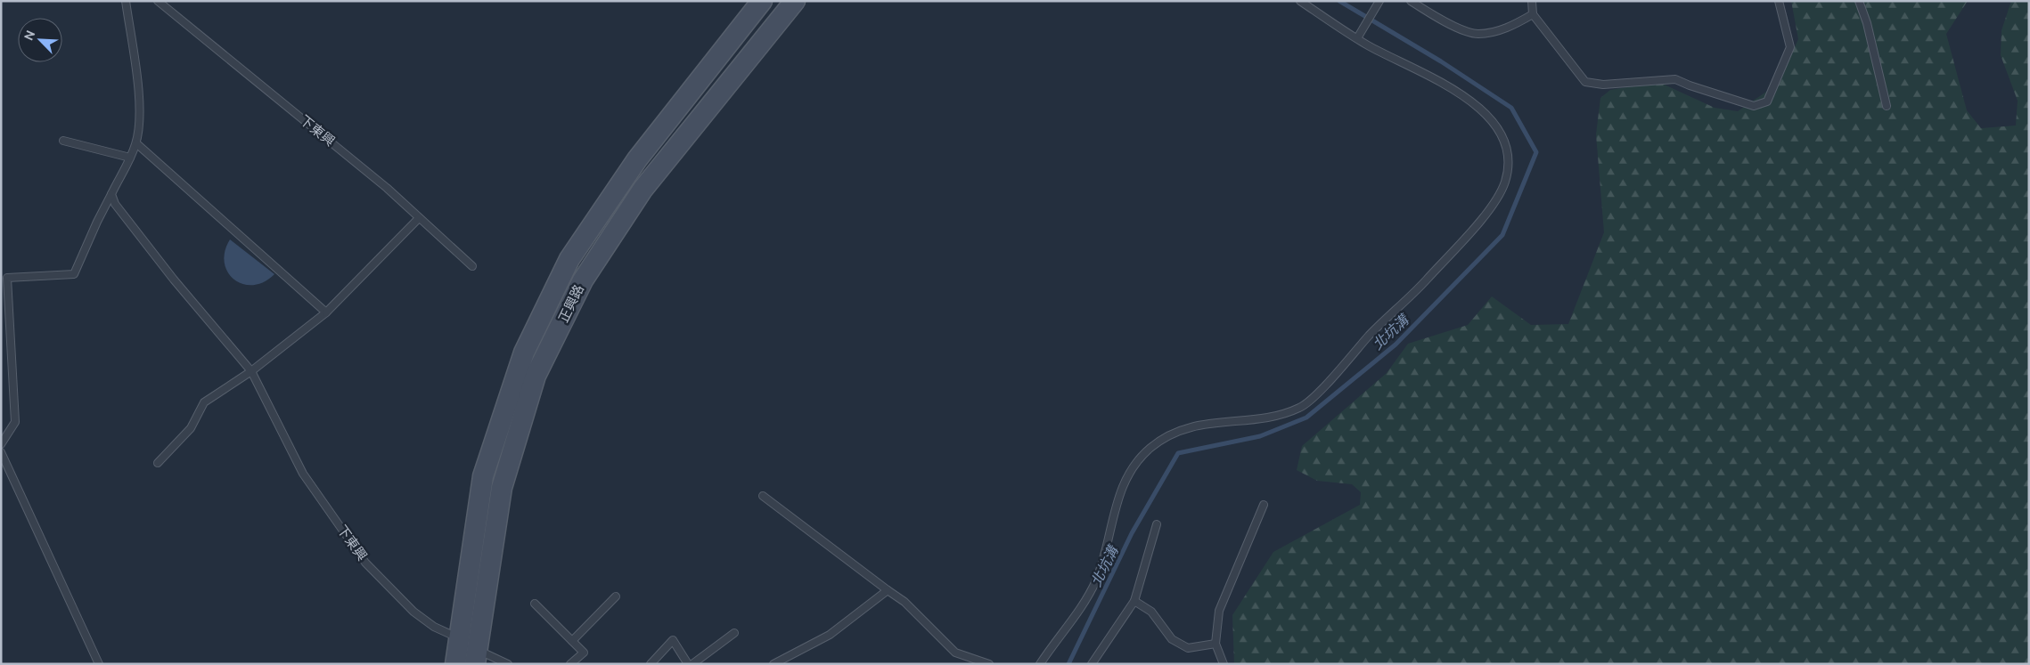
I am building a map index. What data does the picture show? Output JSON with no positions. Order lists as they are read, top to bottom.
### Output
{
  "streets": {
    "main road": ["正興路"],
    "lane": ["下東興"]
  },
  "crossings": [
    ["下東興", "正興路"]
  ],
  "water": ["北坑溝"],
  "north": "top left"
}
